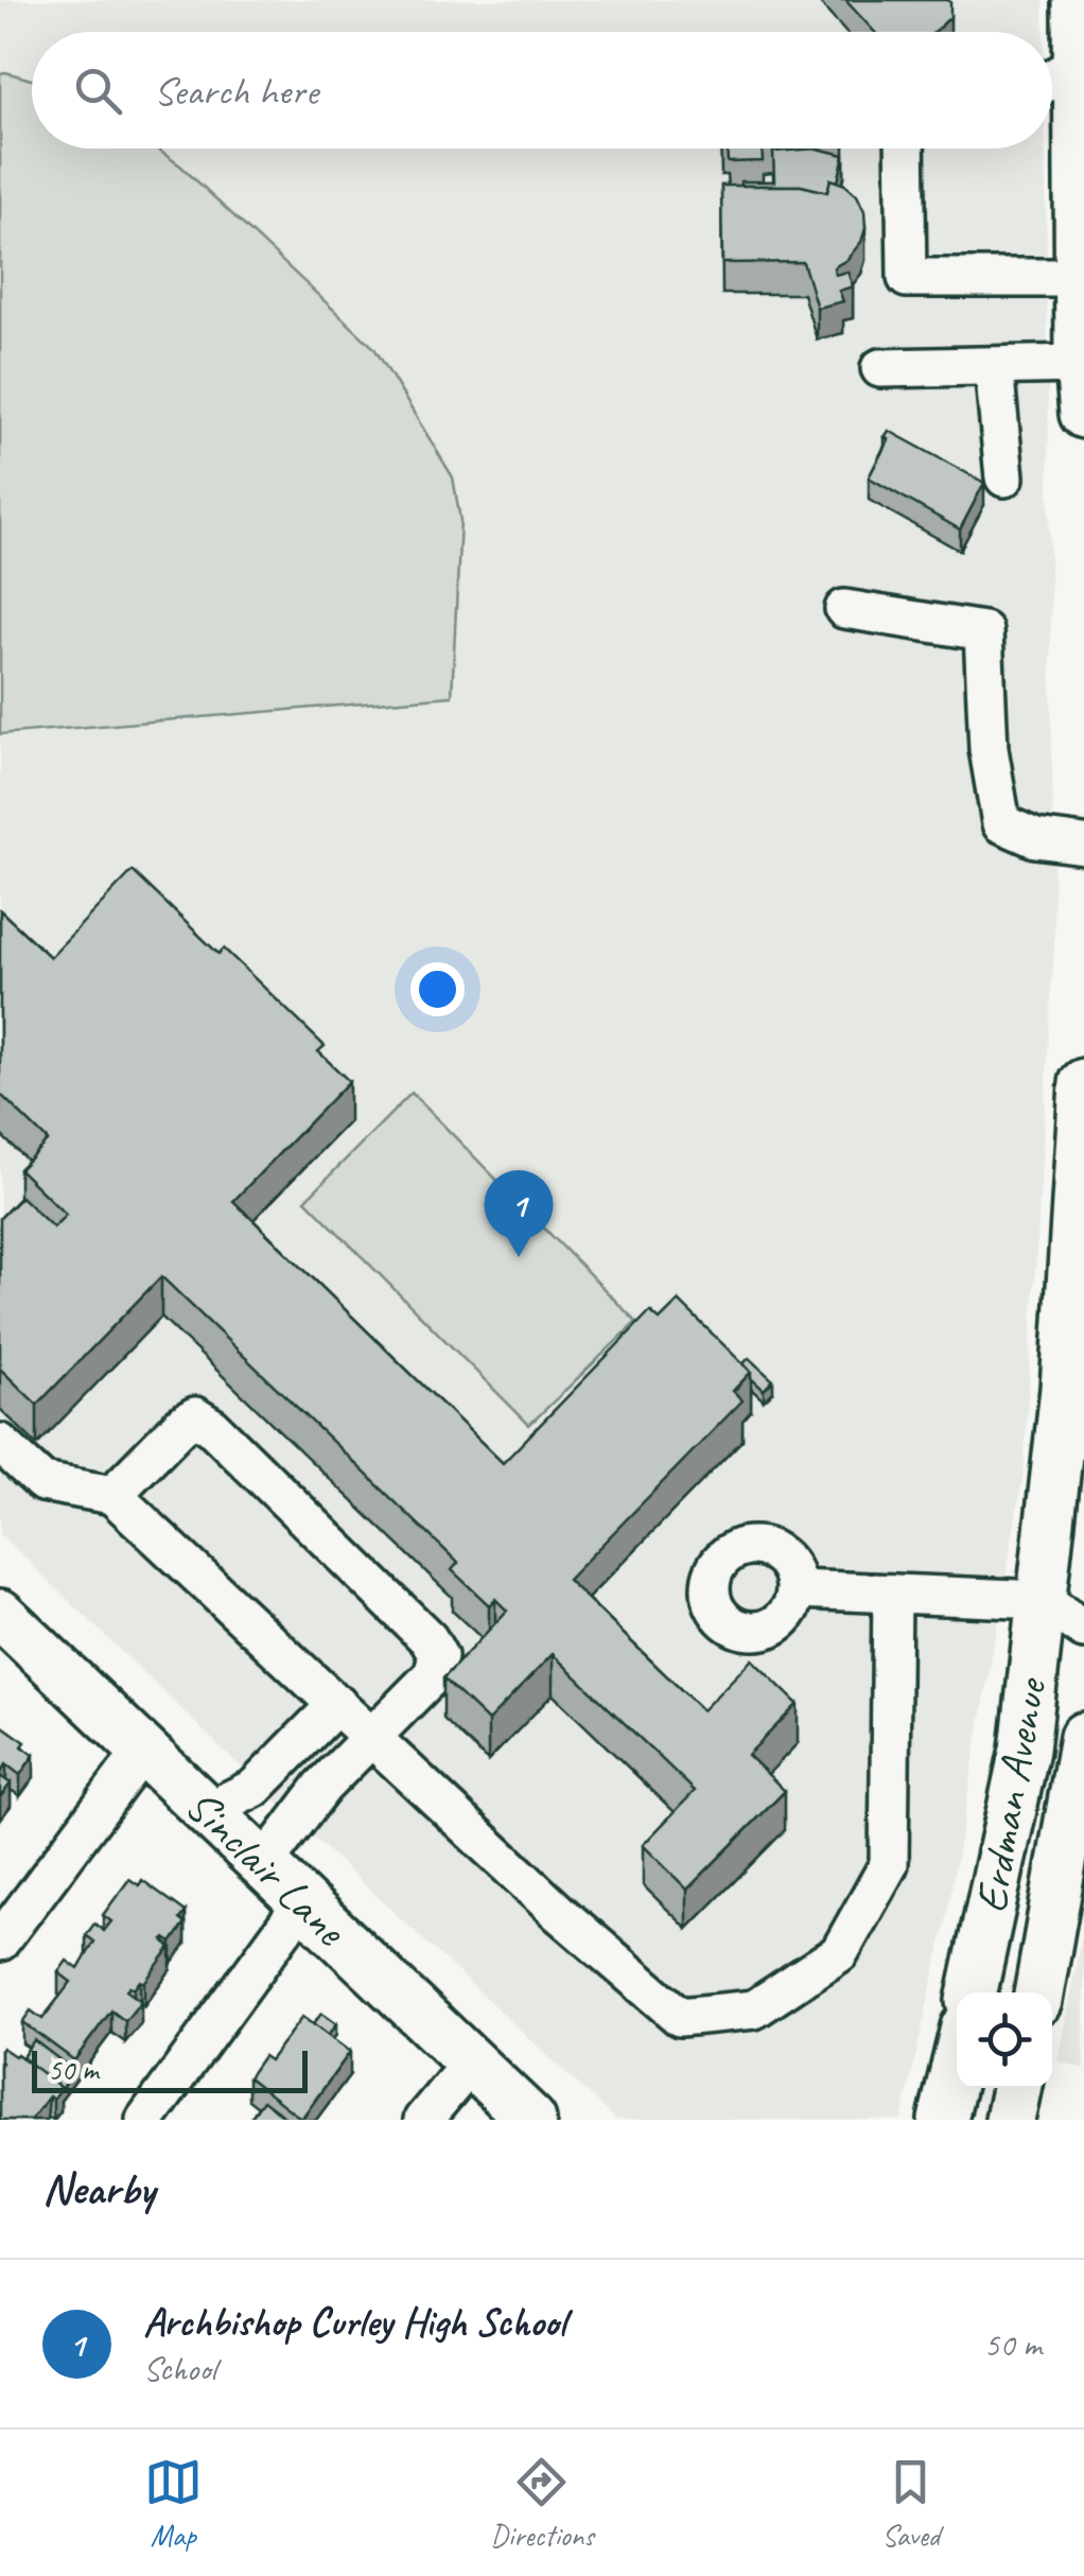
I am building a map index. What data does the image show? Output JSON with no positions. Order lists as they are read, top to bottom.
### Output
{
  "streets": {
    "main road": ["Erdman Avenue", "Sinclair Lane"]
  },
  "scale_bar": "50 m",
  "page": {
    "search": "Search here",
    "pins": "1",
    "scale": "50 m",
    "heading": "Nearby",
    "list": [
      {
        "mark": "1",
        "name": "Archbishop Curley High School",
        "note": "School",
        "value": "50 m"
      }
    ],
    "nav": ["Map", "Directions", "Saved"]
  }
}
